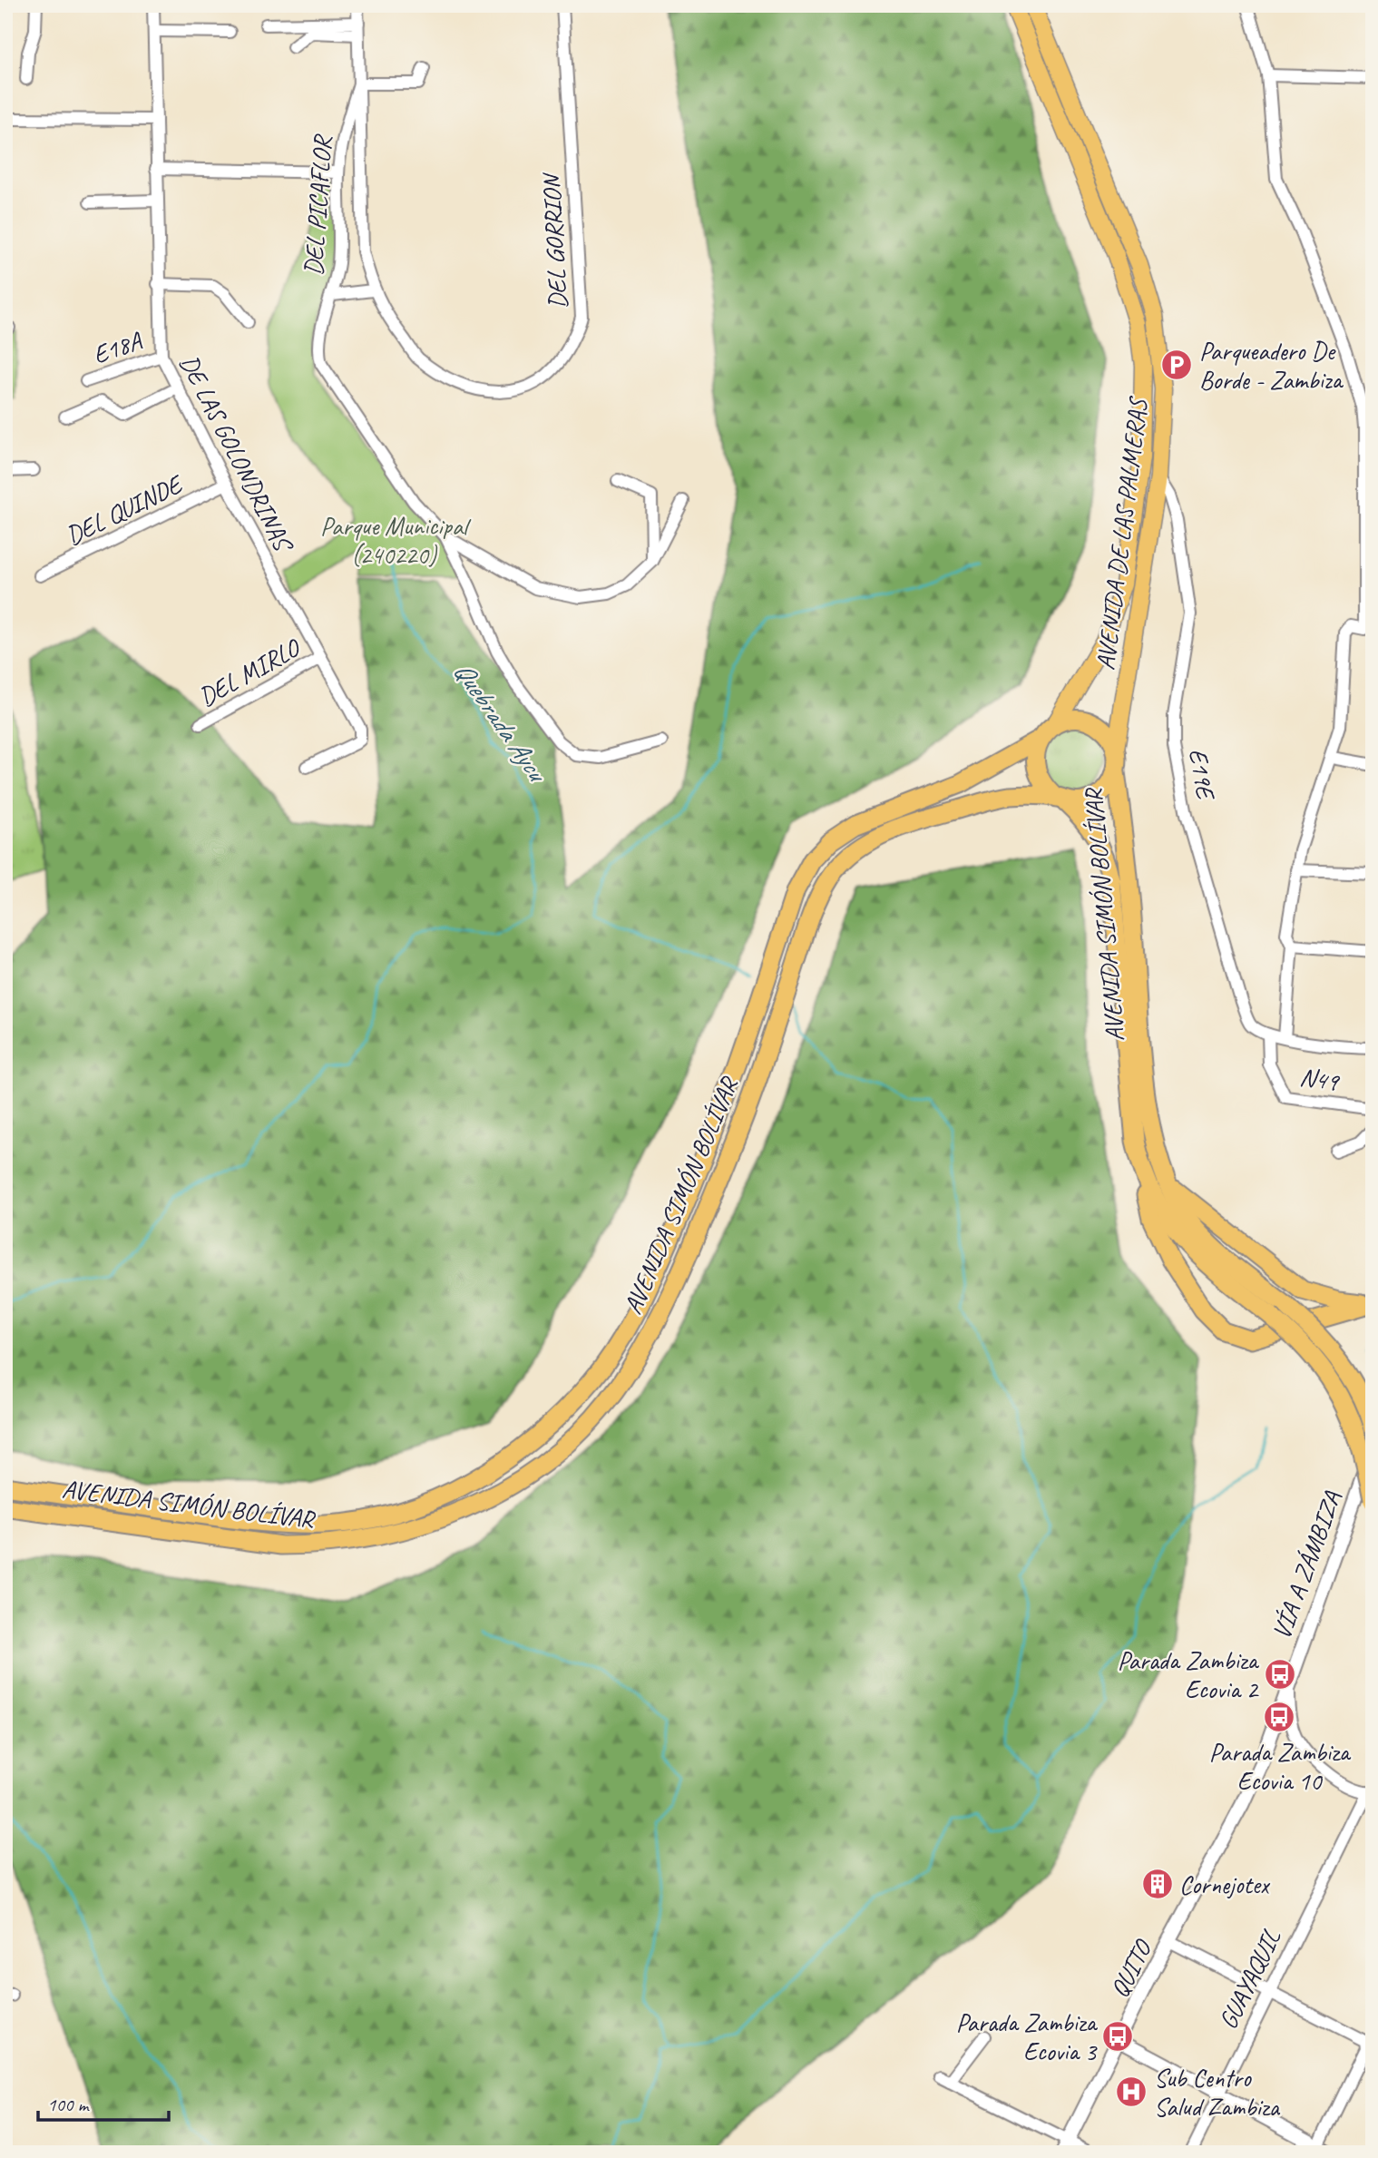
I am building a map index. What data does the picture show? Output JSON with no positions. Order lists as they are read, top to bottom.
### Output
{
  "streets": {
    "highway": ["AVENIDA SIMÓN BOLÍVAR"],
    "main road": ["AVENIDA DE LAS PALMERAS"],
    "street": [
      "DEL PICAFLOR",
      "DEL GORRION",
      "E18A",
      "DE LAS GOLONDRINAS",
      "DEL QUINDE",
      "DEL MIRLO",
      "E19E",
      "N49",
      "VÍA A ZÁMBIZA",
      "QUITO",
      "GUAYAQUIL"
    ]
  },
  "crossings": [
    ["DEL PICAFLOR", "DEL GORRION"],
    ["E18A", "DE LAS GOLONDRINAS"],
    ["DE LAS GOLONDRINAS", "DEL QUINDE"],
    ["DE LAS GOLONDRINAS", "DEL MIRLO"],
    ["AVENIDA DE LAS PALMERAS", "E19E"],
    ["AVENIDA DE LAS PALMERAS", "AVENIDA SIMÓN BOLÍVAR"],
    ["E19E", "N49"],
    ["VÍA A ZÁMBIZA", "QUITO"]
  ],
  "water": ["Quebrada Aycu"],
  "parks": ["Parque Municipal (240220)"],
  "places": {
    "parking": ["Parqueadero De Borde - Zambiza"],
    "bus stop": ["Parada Zambiza Ecovia 2", "Parada Zambiza Ecovia 10", "Parada Zambiza Ecovia 3"],
    "building": ["Cornejotex"],
    "hospital": ["Sub Centro Salud Zambiza"]
  },
  "scale_bar": "100 m"
}
